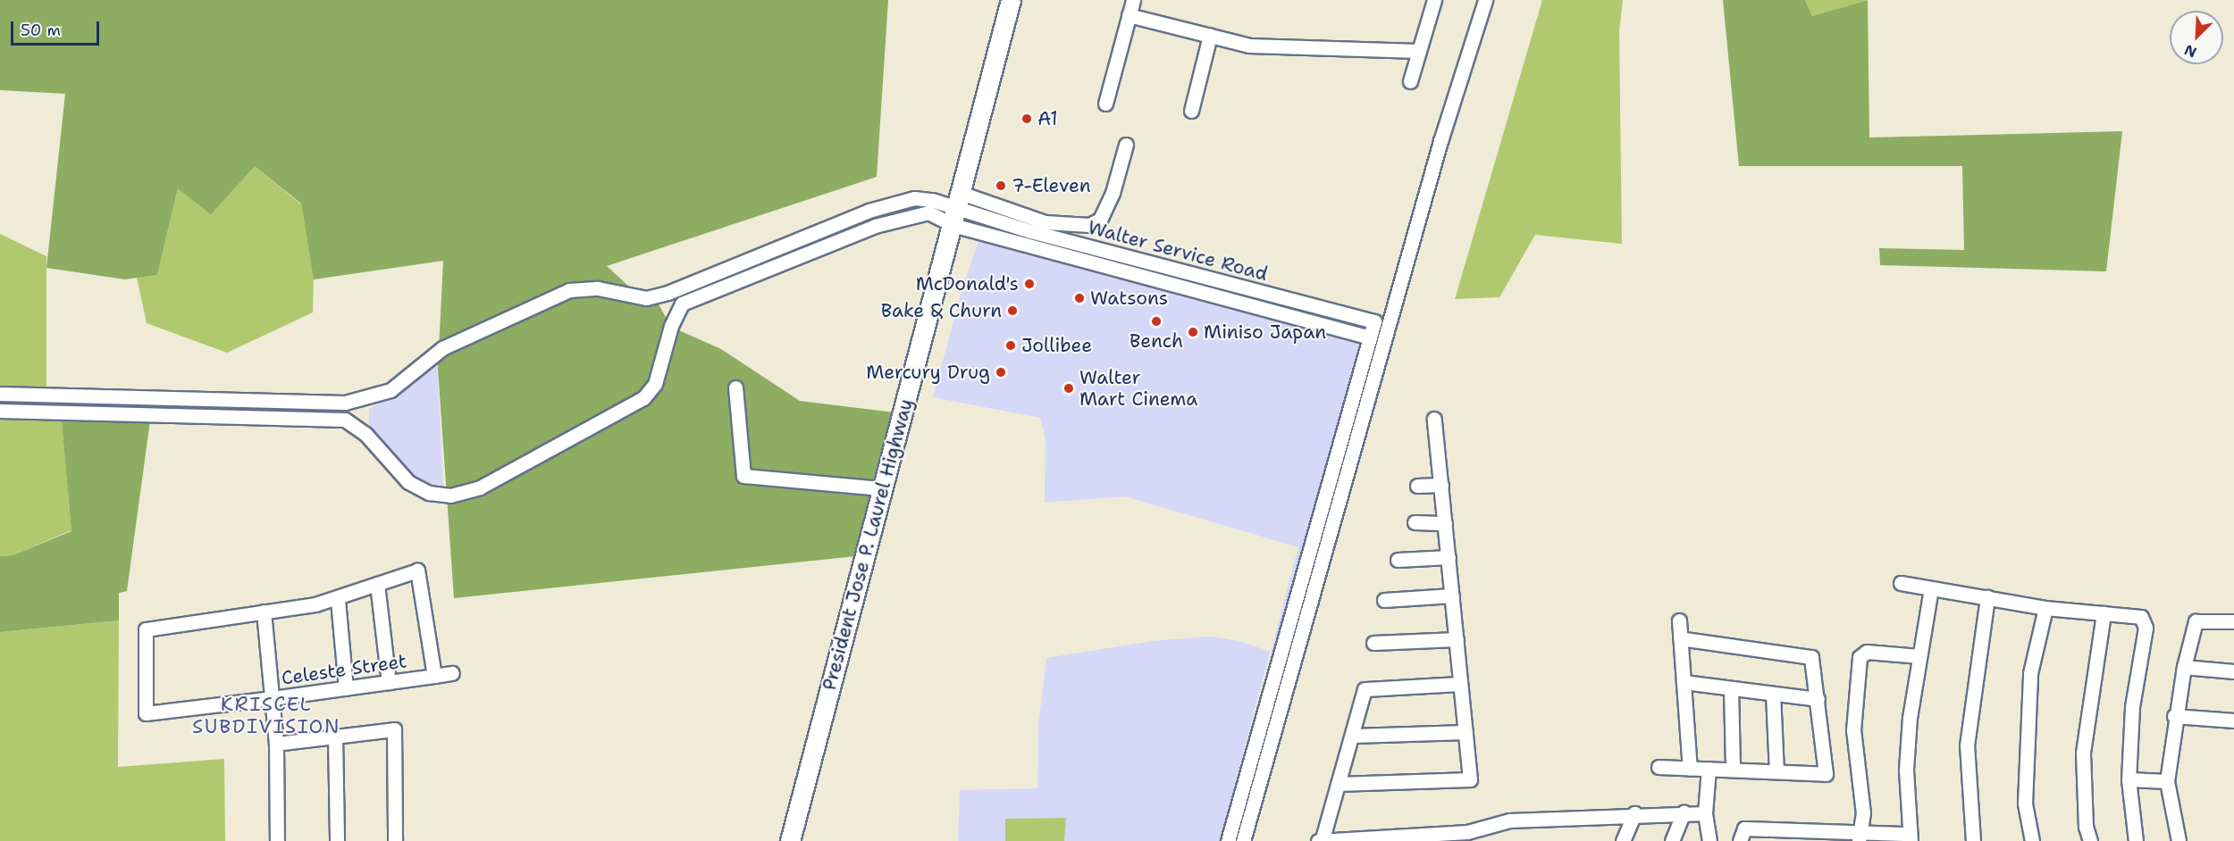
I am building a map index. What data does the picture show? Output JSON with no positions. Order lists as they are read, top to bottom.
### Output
{
  "streets": {
    "highway": ["President Jose P. Laurel Highway"],
    "street": ["Walter Service Road", "Celeste Street"]
  },
  "crossings": [
    ["Walter Service Road", "President Jose P. Laurel Highway"]
  ],
  "districts": ["KRISCEL SUBDIVISION"],
  "places": [
    "A1",
    "7-Eleven",
    "McDonald's",
    "Watsons",
    "Bake & Churn",
    "Bench",
    "Miniso Japan",
    "Jollibee",
    "Mercury Drug",
    "Walter Mart Cinema"
  ],
  "scale_bar": "50 m",
  "north": "bottom left"
}
